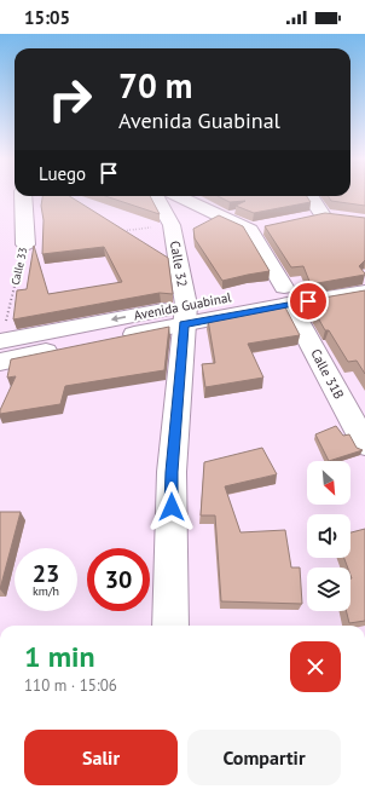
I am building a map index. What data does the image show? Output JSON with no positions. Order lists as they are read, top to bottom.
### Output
{
  "streets": {
    "street": [
      "Calle 32",
      "Calle 33",
      "Avenida Guabinal",
      "Calle 31B"
    ]
  },
  "crossings": [
    ["Calle 32", "Avenida Guabinal"],
    ["Calle 33", "Avenida Guabinal"],
    ["Avenida Guabinal", "Calle 31B"]
  ],
  "north": "bottom right",
  "page": {
    "status": "15:05",
    "turn": ["70 m", "Avenida Guabinal"],
    "then": "Luego",
    "speed": "23 km/h",
    "limit": "30",
    "heading": ["1 min", "110 m · 15:06"],
    "buttons": ["Salir", "Compartir"]
  }
}
